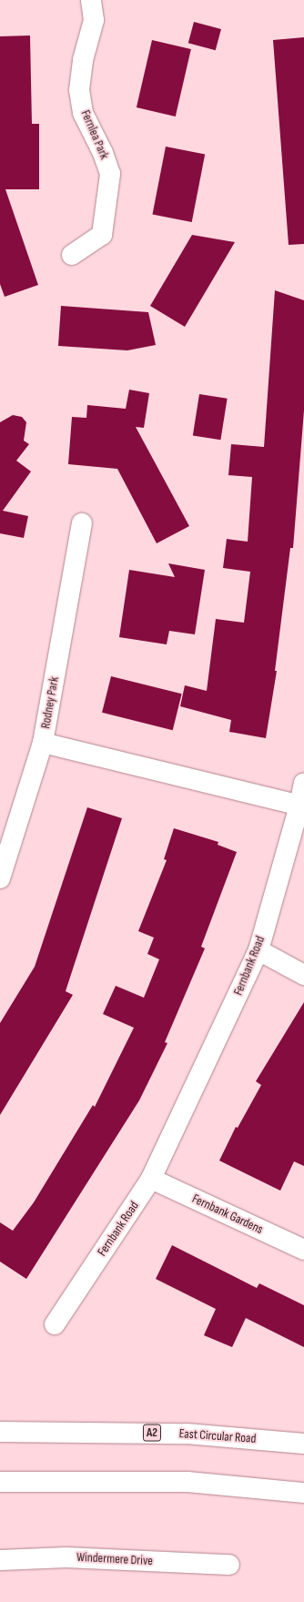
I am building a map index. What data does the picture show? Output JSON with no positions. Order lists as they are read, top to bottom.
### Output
{
  "streets": {
    "main road": [
      "Fernlea Park",
      "Rodney Park",
      "Fernbank Road",
      "Fernbank Gardens",
      "A2",
      "East Circular Road",
      "Windermere Drive"
    ]
  },
  "crossings": [
    ["Fernbank Road", "Fernbank Gardens"]
  ]
}
